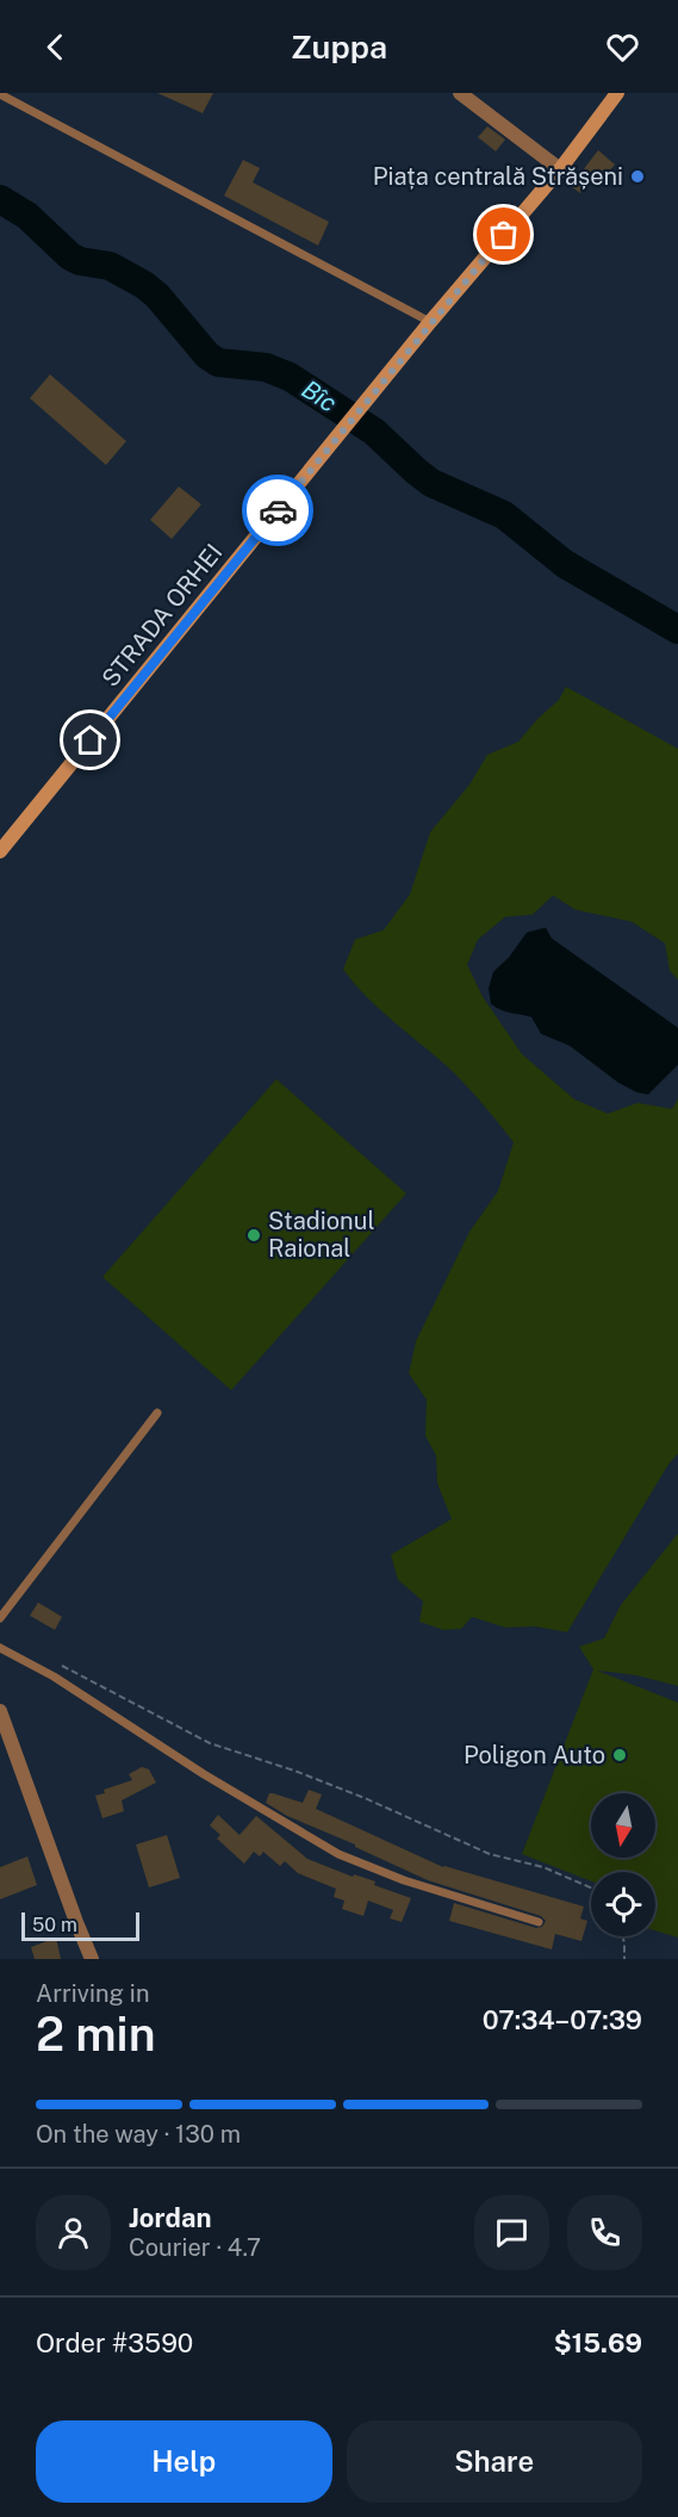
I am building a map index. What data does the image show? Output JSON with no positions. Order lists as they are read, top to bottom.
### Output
{
  "streets": {
    "main road": ["STRADA ORHEI"]
  },
  "water": ["Bîc"],
  "places": ["Piața centrală Strășeni", "Stadionul Raional", "Poligon Auto"],
  "scale_bar": "50 m",
  "north": "bottom",
  "page": {
    "header": "Zuppa",
    "scale": "50 m",
    "heading": ["2 min", "Arriving in", "07:34–07:39"],
    "panel": [
      "Jordan",
      "Courier · 4.7",
      "Order #3590",
      "$15.69"
    ],
    "bar": "On the way · 130 m",
    "buttons": ["Help", "Share"]
  }
}
